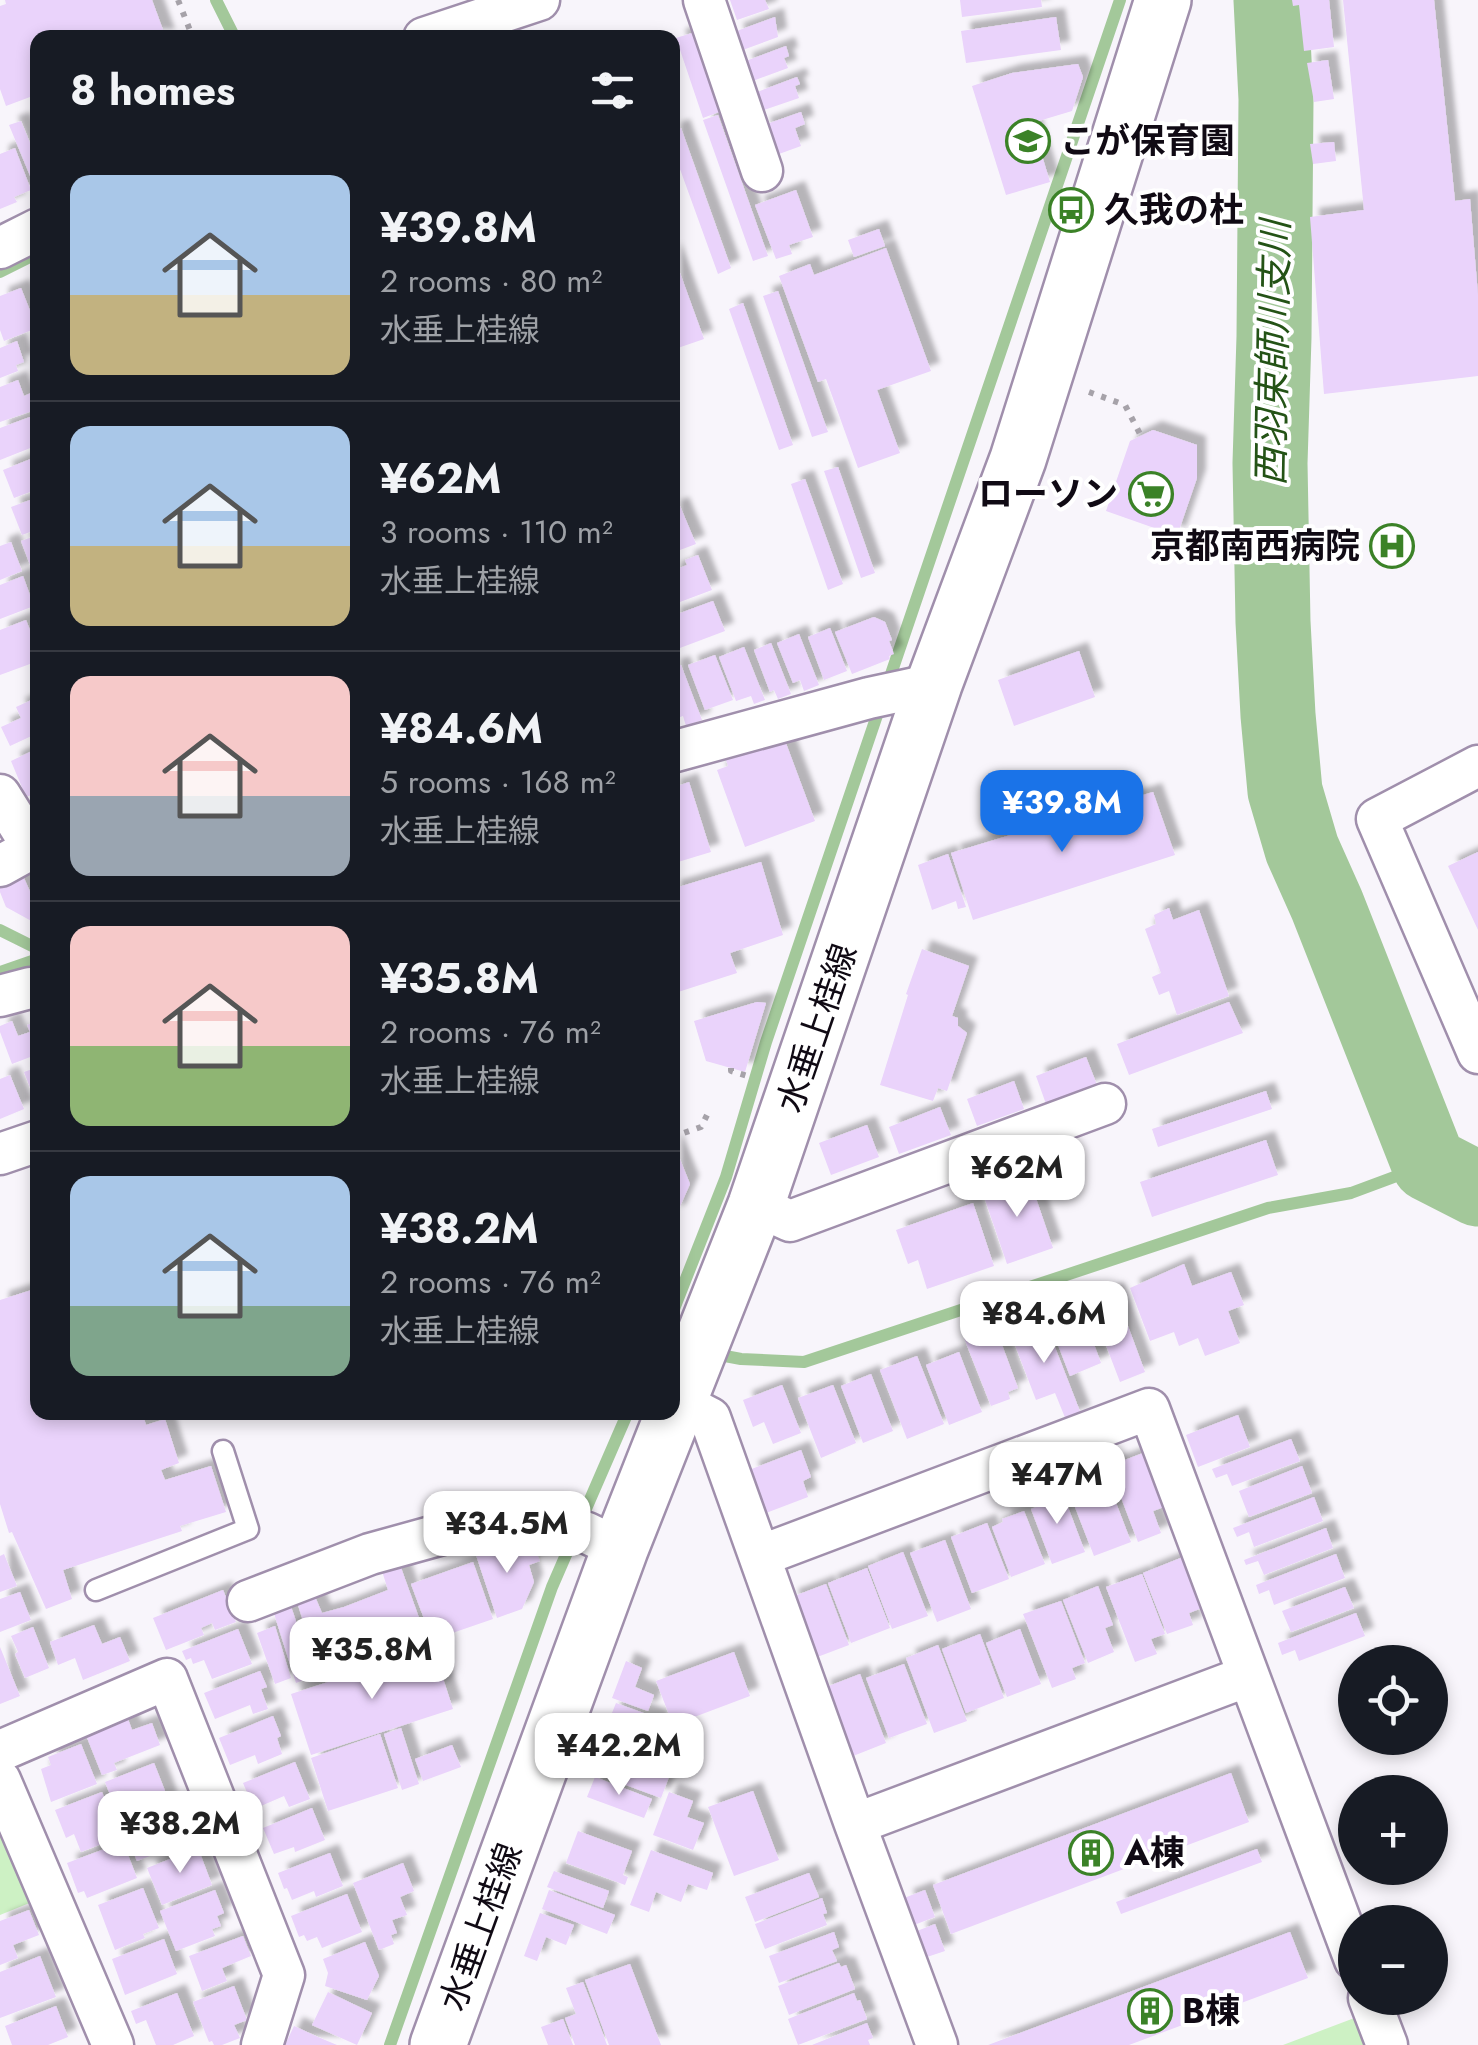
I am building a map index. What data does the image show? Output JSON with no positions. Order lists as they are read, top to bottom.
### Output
{
  "streets": {
    "main road": ["水垂上桂線"]
  },
  "water": ["西羽束師川支川"],
  "places": {
    "school or university": ["こが保育園"],
    "bus stop": ["久我の杜"],
    "supermarket": ["ローソン"],
    "hospital": ["京都南西病院"],
    "building": ["A棟", "B棟"]
  },
  "page": {
    "heading": "8 homes",
    "list": [
      {
        "name": "¥39.8M",
        "note": "2 rooms · 80 m² · 水垂上桂線"
      },
      {
        "name": "¥62M",
        "note": "3 rooms · 110 m² · 水垂上桂線"
      },
      {
        "name": "¥84.6M",
        "note": "5 rooms · 168 m² · 水垂上桂線"
      },
      {
        "name": "¥35.8M",
        "note": "2 rooms · 76 m² · 水垂上桂線"
      },
      {
        "name": "¥38.2M",
        "note": "2 rooms · 76 m² · 水垂上桂線"
      }
    ],
    "price": [
      "¥39.8M",
      "¥62M",
      "¥84.6M",
      "¥47M",
      "¥34.5M",
      "¥35.8M",
      "¥42.2M",
      "¥38.2M"
    ],
    "map_buttons": ["+", "−"]
  }
}
